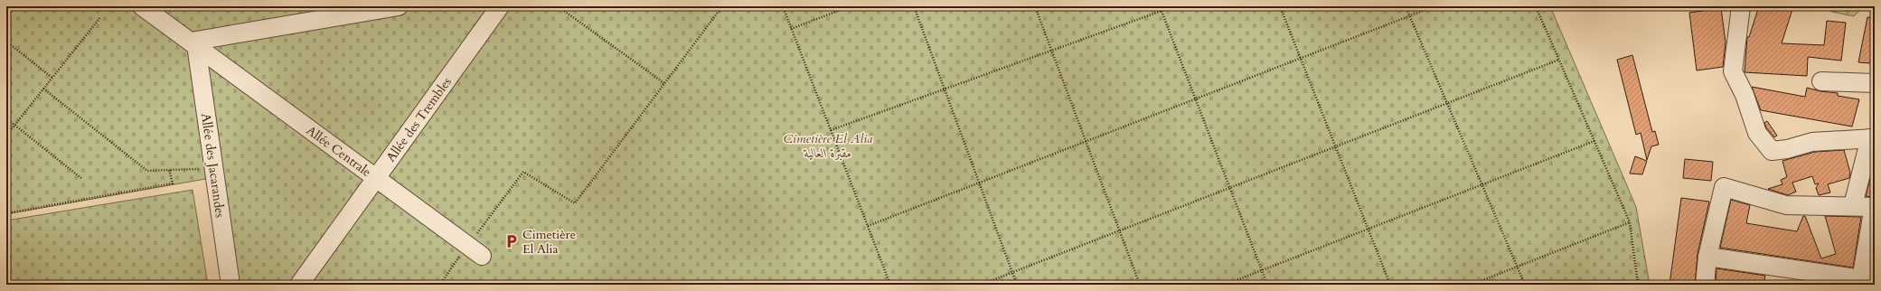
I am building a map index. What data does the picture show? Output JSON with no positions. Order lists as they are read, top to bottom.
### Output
{
  "streets": {
    "street": ["Allée des Trembles", "Allée Centrale", "Allée des Jacarandes"]
  },
  "crossings": [
    ["Allée des Trembles", "Allée Centrale"],
    ["Allée Centrale", "Allée des Jacarandes"]
  ],
  "parks": ["Cimetière El Alia مقبرة العالية"],
  "places": {
    "parking": ["Cimetière El Alia"]
  }
}
